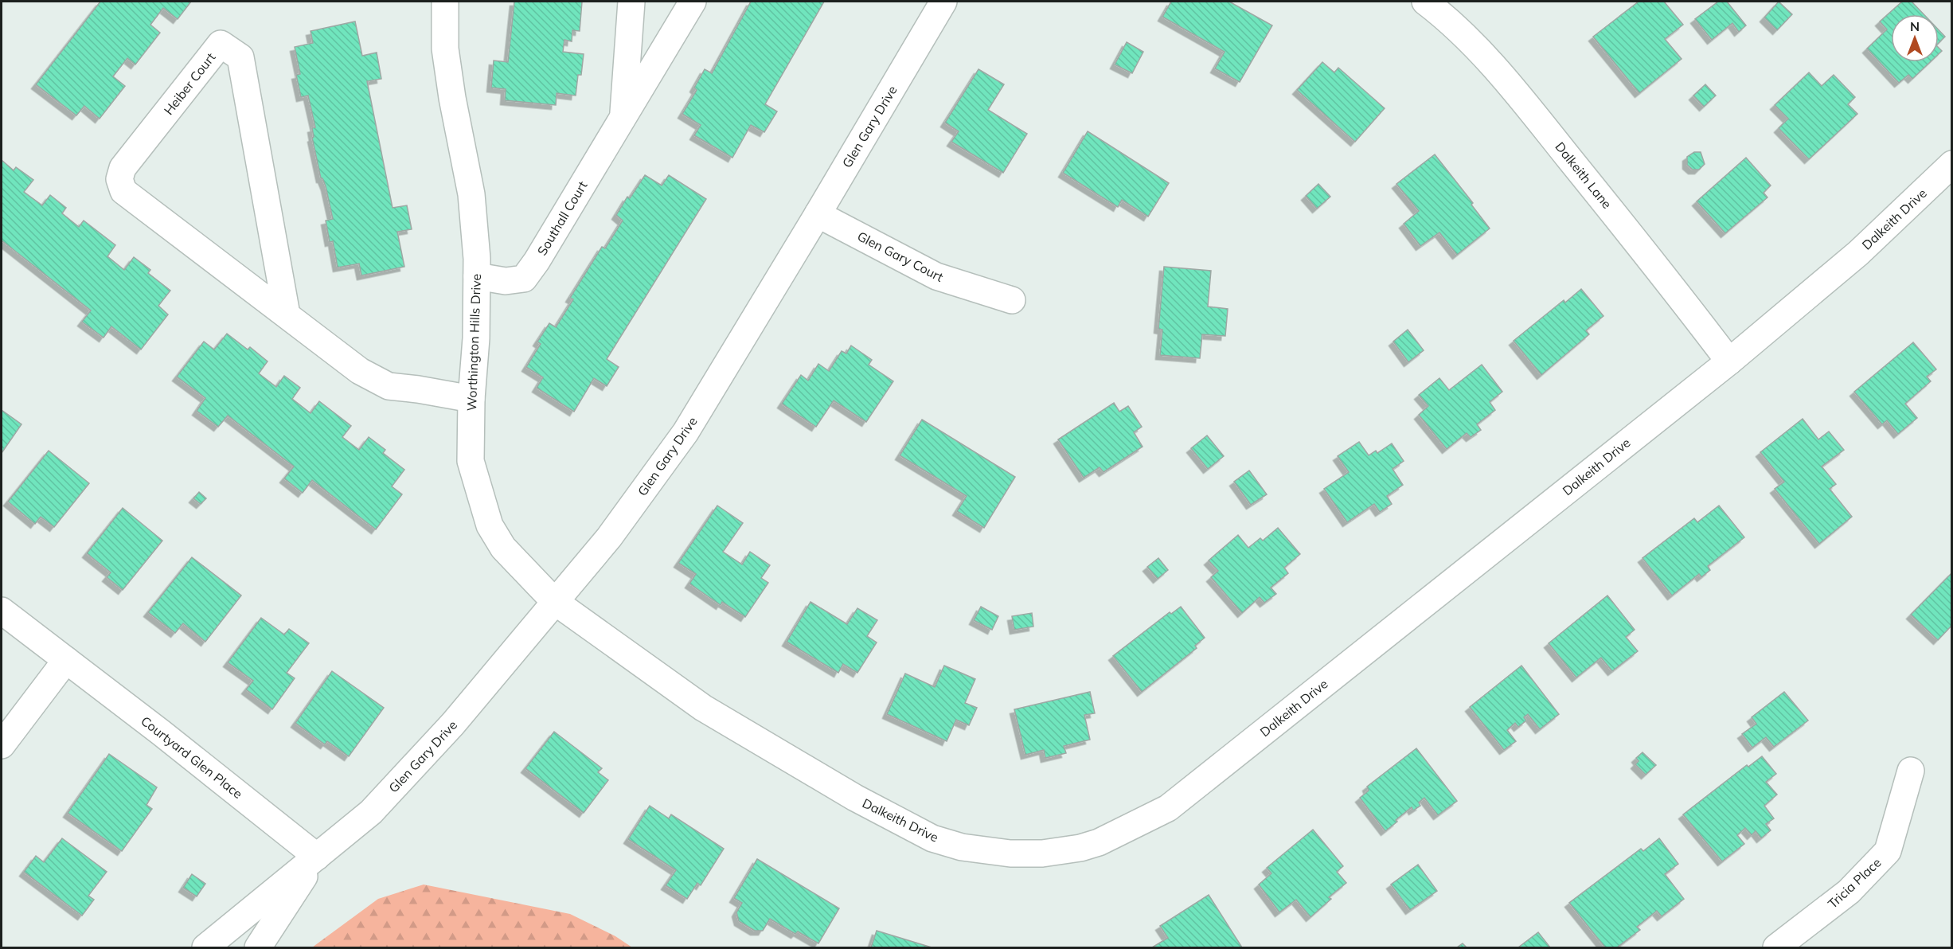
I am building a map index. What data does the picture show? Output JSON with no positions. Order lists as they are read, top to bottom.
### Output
{
  "streets": {
    "street": [
      "Heiber Court",
      "Glen Gary Drive",
      "Dalkeith Lane",
      "Southall Court",
      "Dalkeith Drive",
      "Glen Gary Court",
      "Worthington Hills Drive",
      "Courtyard Glen Place",
      "Tricia Place"
    ]
  },
  "crossings": [
    ["Heiber Court", "Worthington Hills Drive"],
    ["Glen Gary Drive", "Dalkeith Drive"],
    ["Glen Gary Drive", "Glen Gary Court"],
    ["Glen Gary Drive", "Worthington Hills Drive"],
    ["Glen Gary Drive", "Courtyard Glen Place"],
    ["Dalkeith Lane", "Dalkeith Drive"],
    ["Southall Court", "Worthington Hills Drive"],
    ["Dalkeith Drive", "Worthington Hills Drive"]
  ],
  "north": "top"
}
